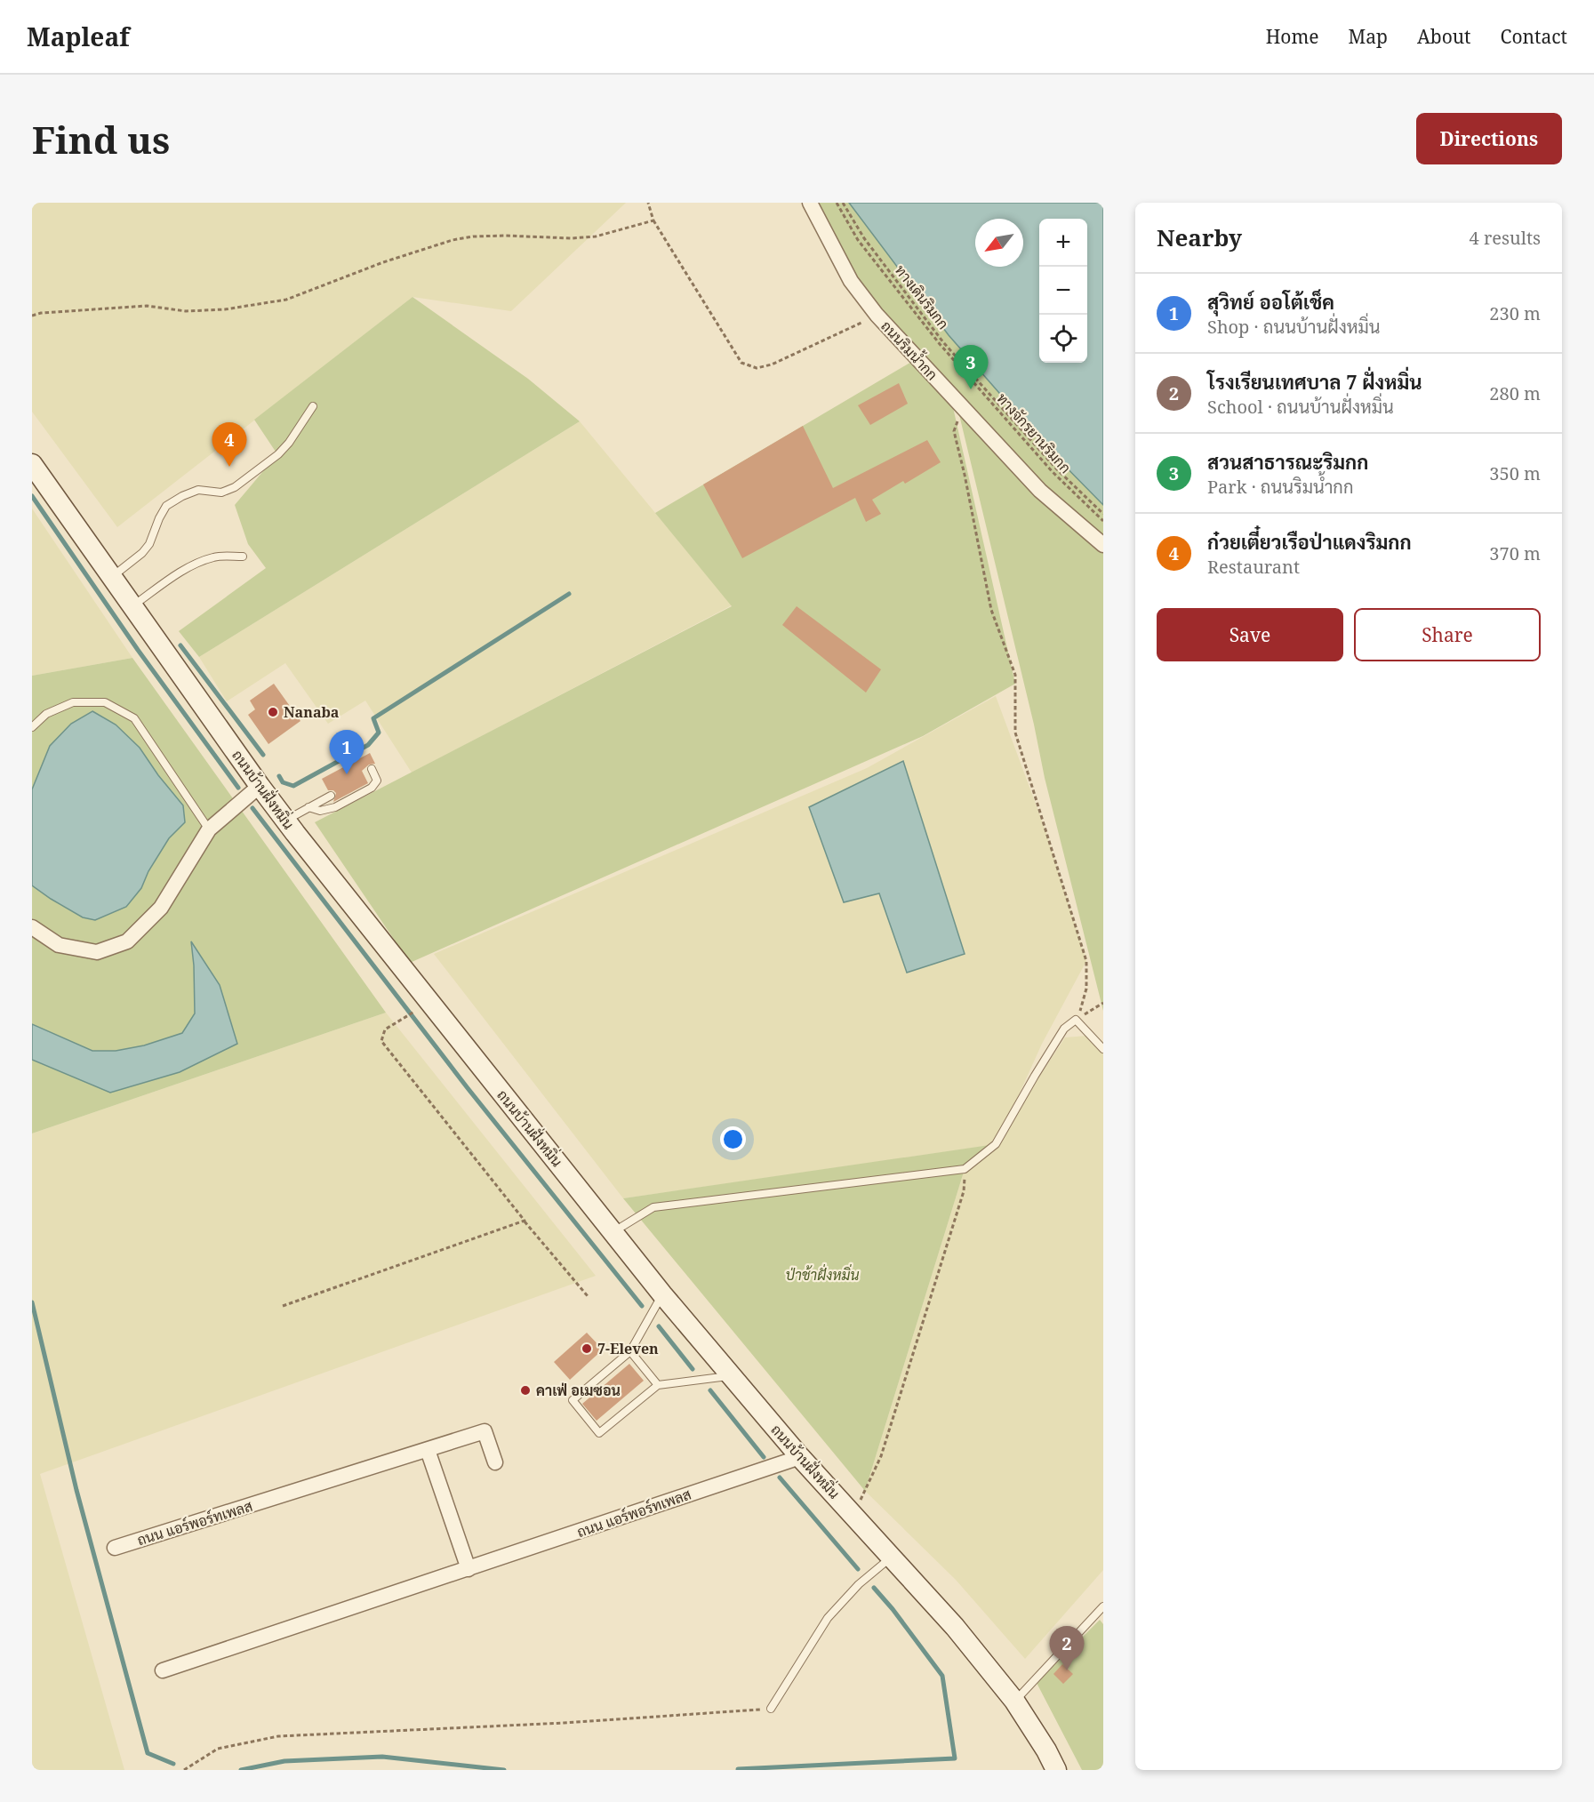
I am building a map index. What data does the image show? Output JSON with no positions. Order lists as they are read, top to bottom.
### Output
{
  "streets": {
    "street": ["ถนนริมน้ำกก", "ถนนบ้านฝั่งหมิ่น", "ถนน แอร์พอร์ทเพลส"],
    "path": ["ทางเดินริมกก", "ทางจักรยานริมกก"]
  },
  "crossings": [
    ["ถนนบ้านฝั่งหมิ่น", "ถนน แอร์พอร์ทเพลส"]
  ],
  "parks": ["ป่าช้าฝั่งหมิ่น"],
  "places": ["Nanaba", "7-Eleven", "คาเฟ่ อเมซอน"],
  "north": "bottom left",
  "page": {
    "header": "Mapleaf",
    "nav": [
      "Home",
      "Map",
      "About",
      "Contact"
    ],
    "buttons": [
      "Directions",
      ["Save", "Share"]
    ],
    "title": "Find us",
    "heading": ["Nearby", "4 results"],
    "map_buttons": ["+", "−"],
    "list": [
      {
        "mark": "1",
        "name": "สุวิทย์ ออโต้เช็ค",
        "note": "Shop · ถนนบ้านฝั่งหมิ่น",
        "value": "230 m"
      },
      {
        "mark": "2",
        "name": "โรงเรียนเทศบาล 7 ฝั่งหมิ่น",
        "note": "School · ถนนบ้านฝั่งหมิ่น",
        "value": "280 m"
      },
      {
        "mark": "3",
        "name": "สวนสาธารณะริมกก",
        "note": "Park · ถนนริมน้ำกก",
        "value": "350 m"
      },
      {
        "mark": "4",
        "name": "ก๋วยเตี๋ยวเรือป่าแดงริมกก",
        "note": "Restaurant",
        "value": "370 m"
      }
    ],
    "pins": [
      "3",
      "4",
      "1",
      "2"
    ]
  }
}
